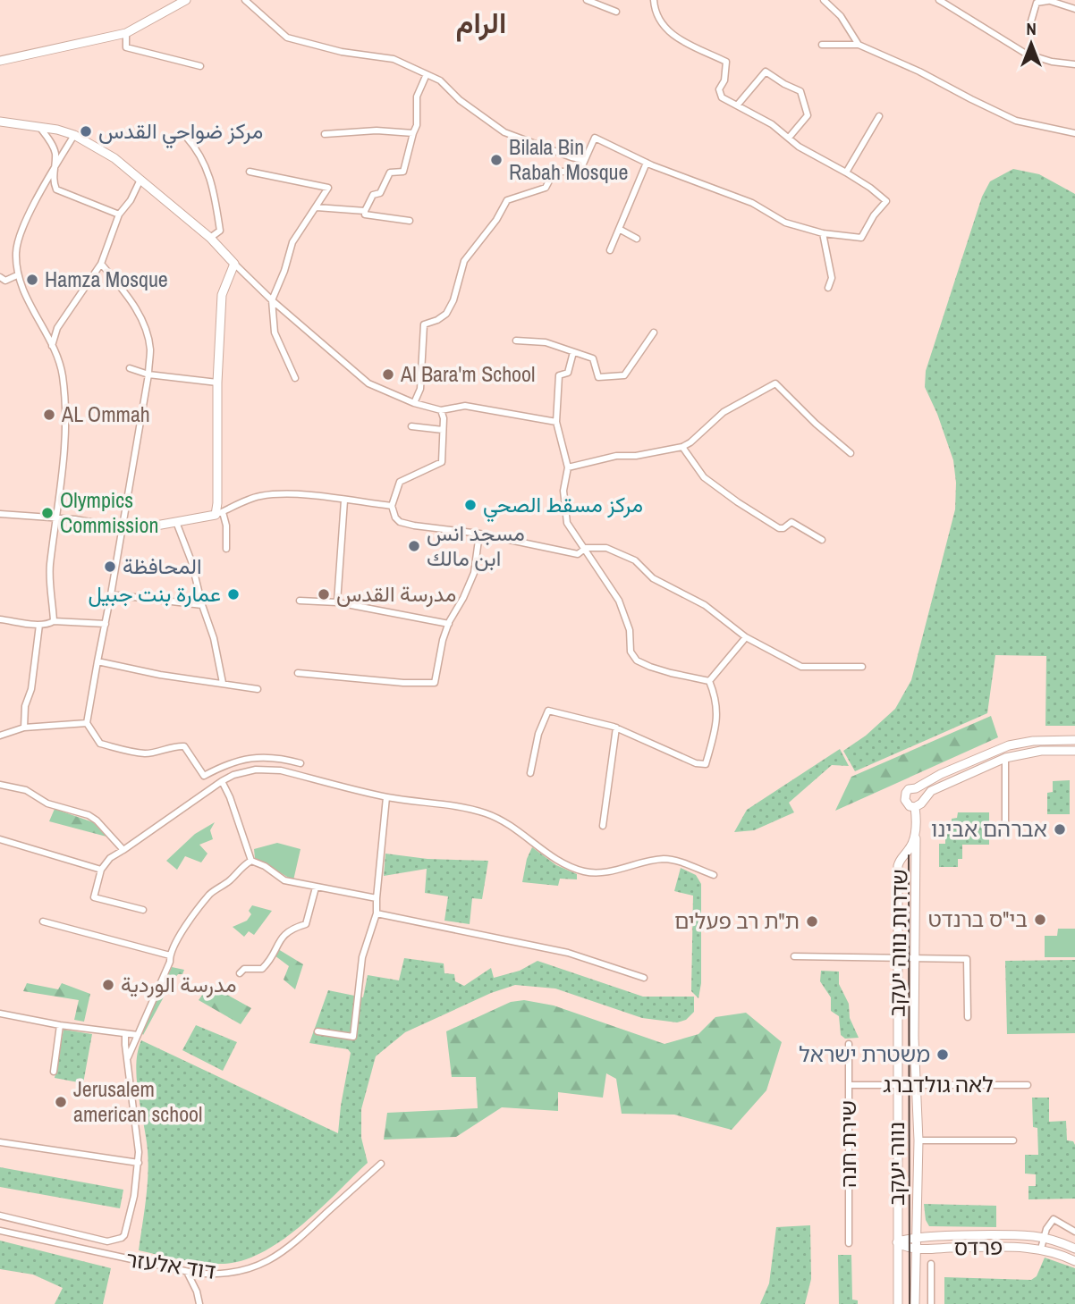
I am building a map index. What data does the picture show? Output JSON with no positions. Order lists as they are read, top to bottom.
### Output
{
  "streets": {
    "street": [
      "שדרות נווה יעקב",
      "לאה גולדברג",
      "שירת חנה",
      "נווה יעקב",
      "פרדס",
      "דוד אלעזר"
    ]
  },
  "crossings": [
    ["שדרות נווה יעקב", "לאה גולדברג"],
    ["שדרות נווה יעקב", "נווה יעקב"],
    ["לאה גולדברג", "שירת חנה"],
    ["לאה גולדברג", "נווה יעקב"],
    ["נווה יעקב", "פרדס"]
  ],
  "districts": ["الرام"],
  "places": [
    "مركز ضواحي القدس",
    "Bilala Bin Rabah Mosque",
    "Hamza Mosque",
    "Al Bara'm School",
    "AL Ommah",
    "مركز مسقط الصحي",
    "Olympics Commission",
    "مسجد انس ابن مالك",
    "المحافظة",
    "عمارة بنت جبيل",
    "مدرسة القدس",
    "אברהם אבינו",
    "בי\"ס ברנדט",
    "ת\"ת רב פעלים",
    "مدرسة الوردية",
    "משטרת ישראל",
    "Jerusalem american school"
  ],
  "north": "top"
}
